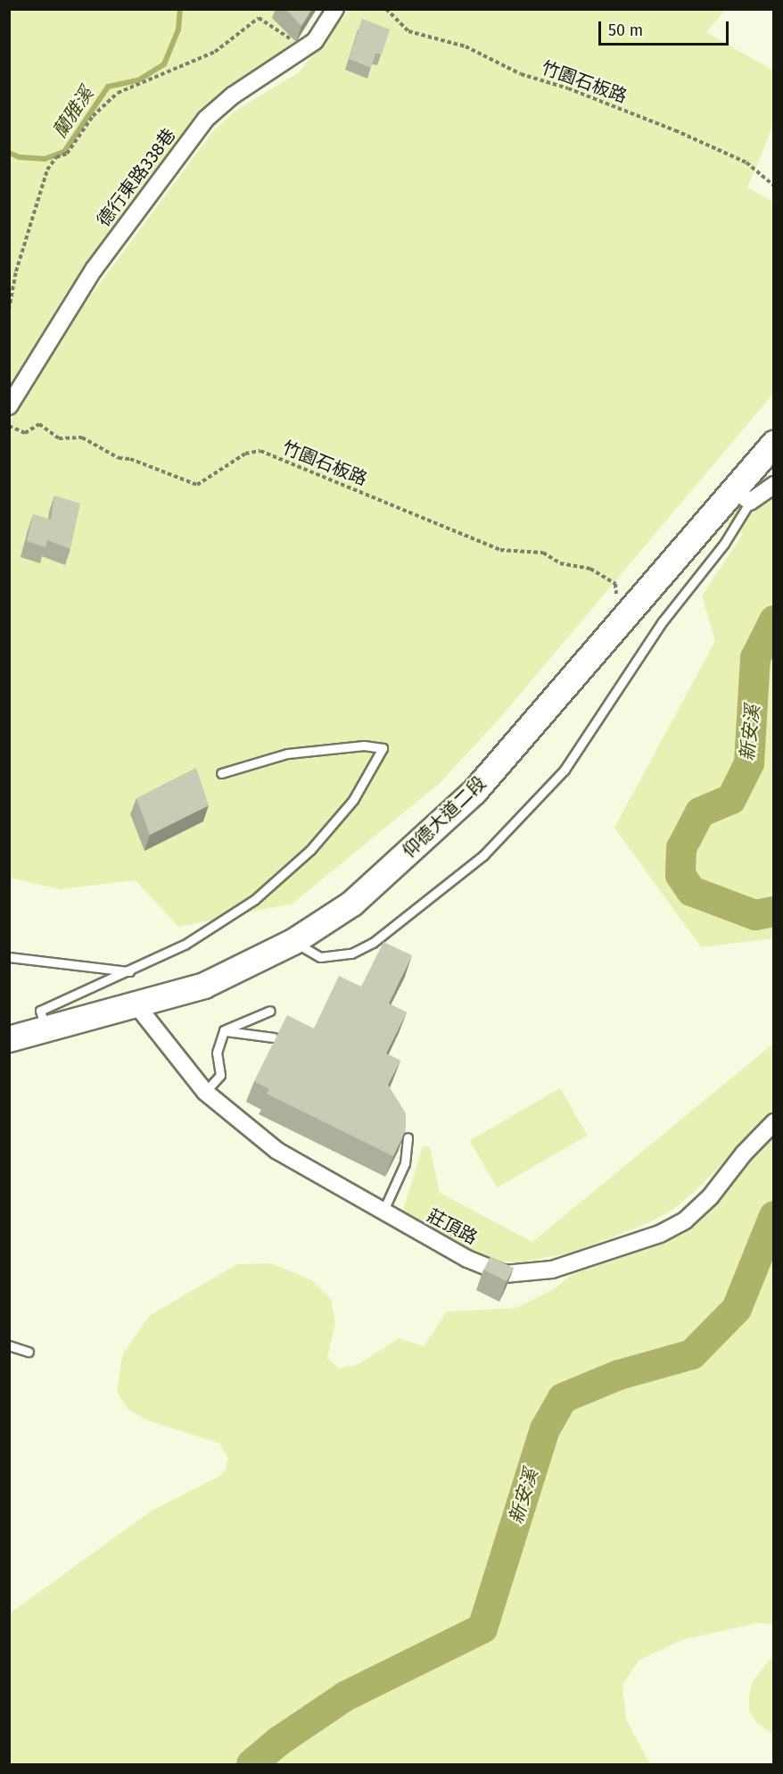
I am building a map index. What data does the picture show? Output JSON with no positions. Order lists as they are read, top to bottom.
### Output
{
  "streets": {
    "main road": ["仰德大道二段"],
    "street": ["德行東路338巷", "莊頂路"],
    "path": ["竹園石板路"]
  },
  "crossings": [
    ["仰德大道二段", "莊頂路"]
  ],
  "water": ["蘭雅溪", "新安溪"],
  "scale_bar": "50 m"
}
